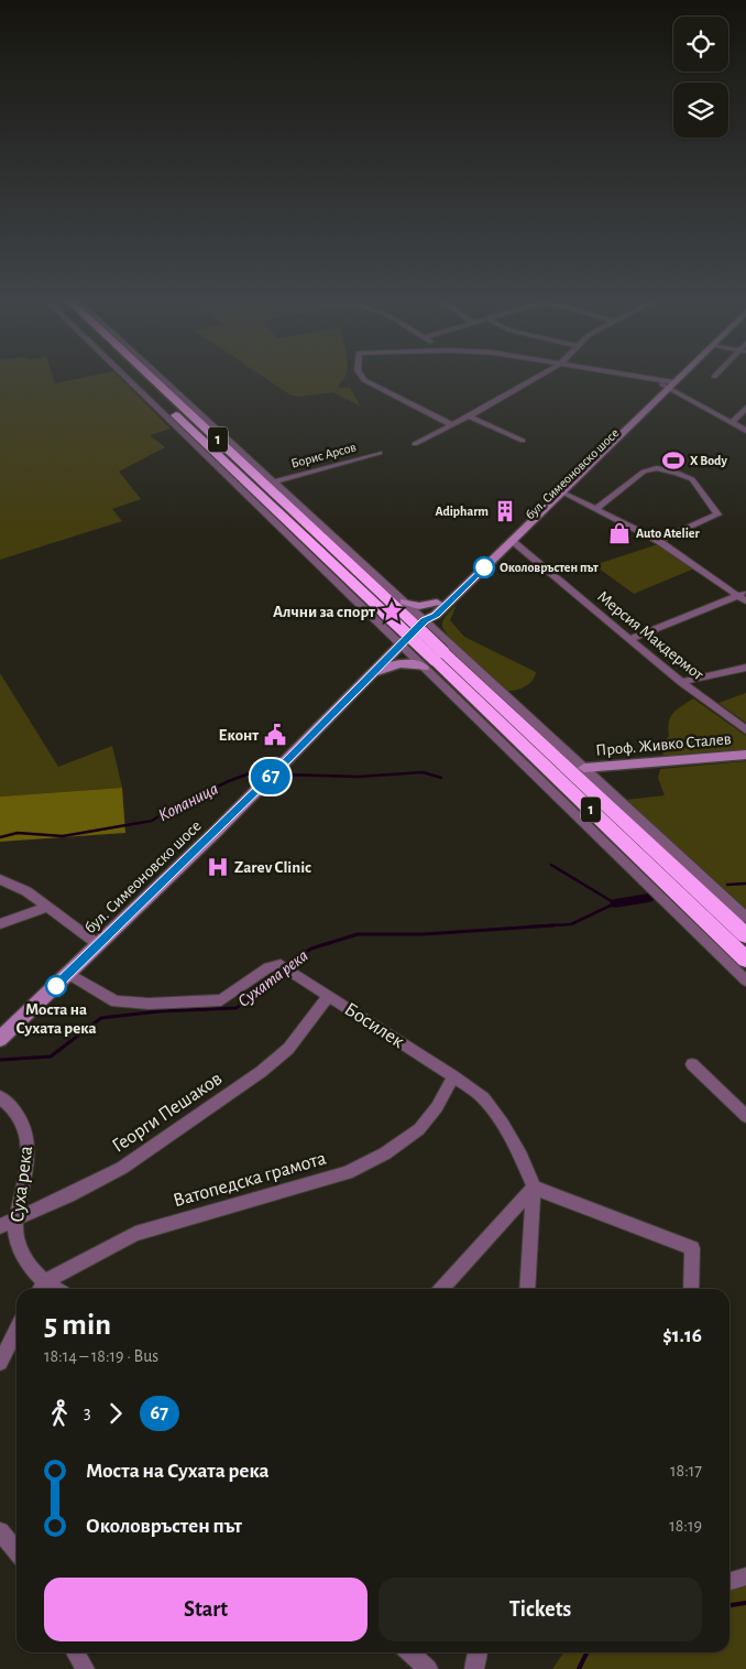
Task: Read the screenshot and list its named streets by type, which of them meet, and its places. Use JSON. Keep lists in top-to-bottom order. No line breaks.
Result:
{"streets":{"highway":["1"],"main road":["бул. Симеоновско шосе","Проф. Живко Сталев"],"street":["Борис Арсов","Мерсия Макдермот","Босилек","Георги Пешаков","Ватопедска грамота","Суха река"]},"crossings":[["бул. Симеоновско шосе","Мерсия Макдермот"],["бул. Симеоновско шосе","Босилек"],["Босилек","Георги Пешаков"],["Босилек","Ватопедска грамота"],["Георги Пешаков","Суха река"],["Ватопедска грамота","Суха река"]],"water":["Копаница","Сухата река"],"places":{"sports":["X Body"],"building":["Adipharm"],"shop":["Auto Atelier"],"other":["Околовръстен път","Моста на Сухата река"],"place":["Алчни за спорт"],"public building":["Еконт"],"hospital":["Zarev Clinic"]},"lines":["bus line 67"],"page":{"on_map":"67","heading":["5 min","18:14 – 18:19 · Bus","$1.16"],"legs":["3","67"],"list":[{"name":"Моста на Сухата река","value":"18:17"},{"name":"Околовръстен път","value":"18:19"}],"buttons":["Start","Tickets"]}}
